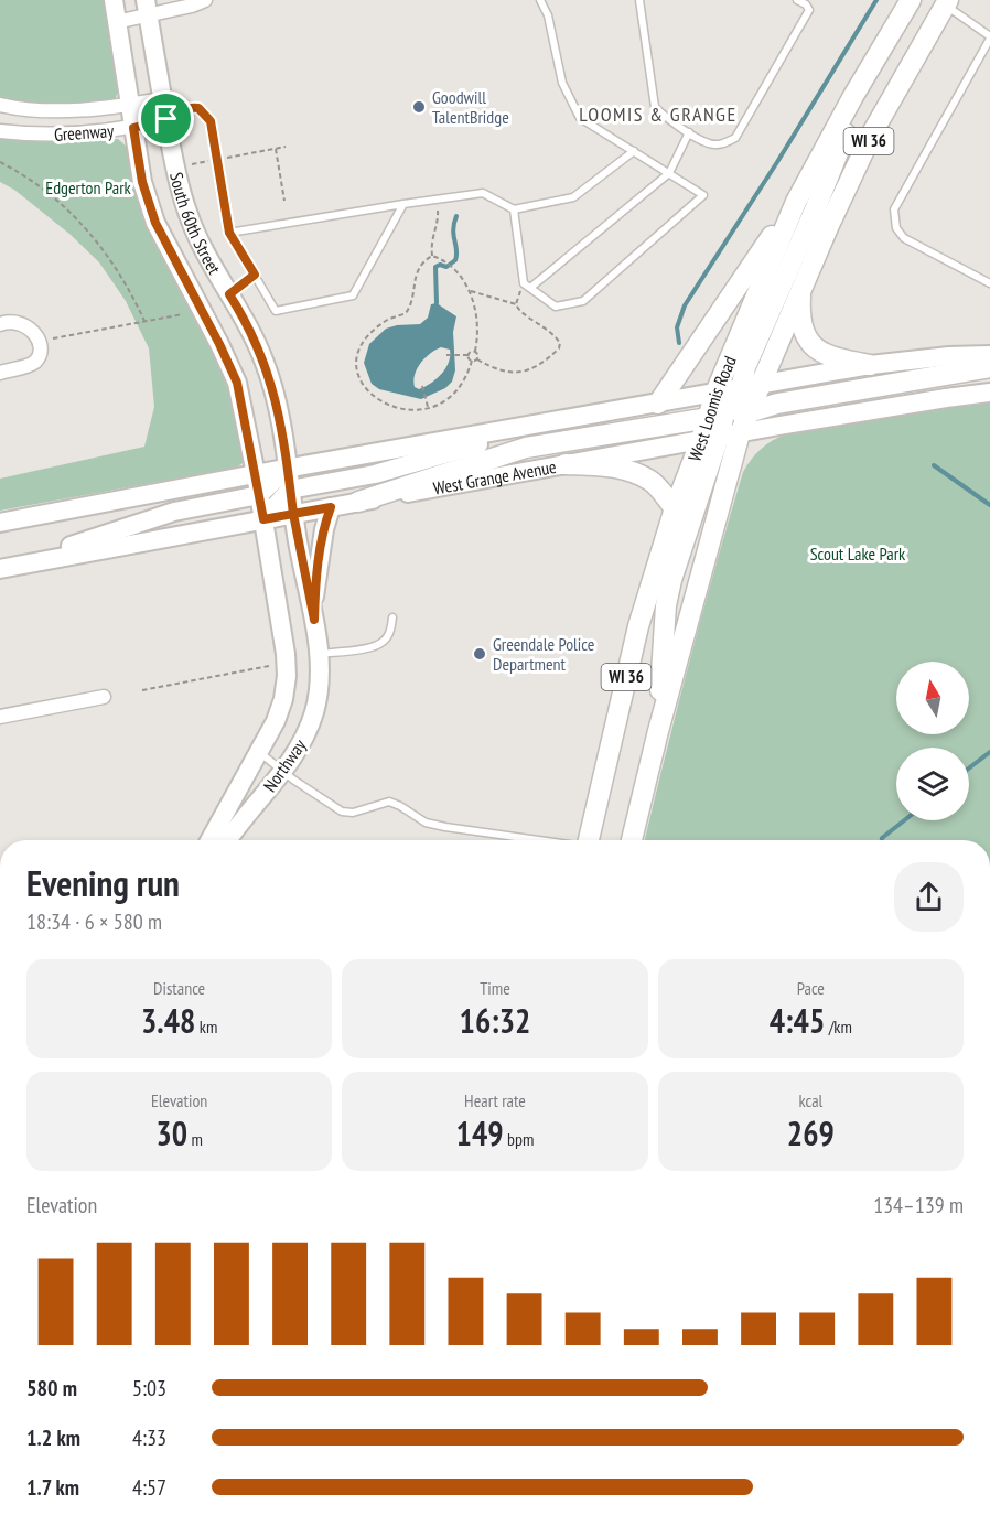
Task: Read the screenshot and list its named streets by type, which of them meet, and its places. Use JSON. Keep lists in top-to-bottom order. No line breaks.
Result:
{"streets":{"main road":["WI 36","West Loomis Road"],"street":["Greenway","South 60th Street","West Grange Avenue","Northway"]},"crossings":[["Greenway","South 60th Street"],["South 60th Street","West Grange Avenue"],["South 60th Street","Northway"],["West Loomis Road","West Grange Avenue"],["West Grange Avenue","Northway"]],"districts":["LOOMIS & GRANGE"],"parks":["Edgerton Park","Scout Lake Park"],"places":["Goodwill TalentBridge","Greendale Police Department"],"north":"top","page":{"heading":["Evening run","18:34 · 6 × 580 m"],"stats":[["Distance","3.48 km"],["Time","16:32"],["Pace","4:45 /km"],["Elevation","30 m"],["Heart rate","149 bpm"],["kcal","269"]],"chart":["Elevation","134–139 m"],"list":[{"name":"580 m","note":"5:03"},{"name":"1.2 km","note":"4:33"},{"name":"1.7 km","note":"4:57"}]}}
